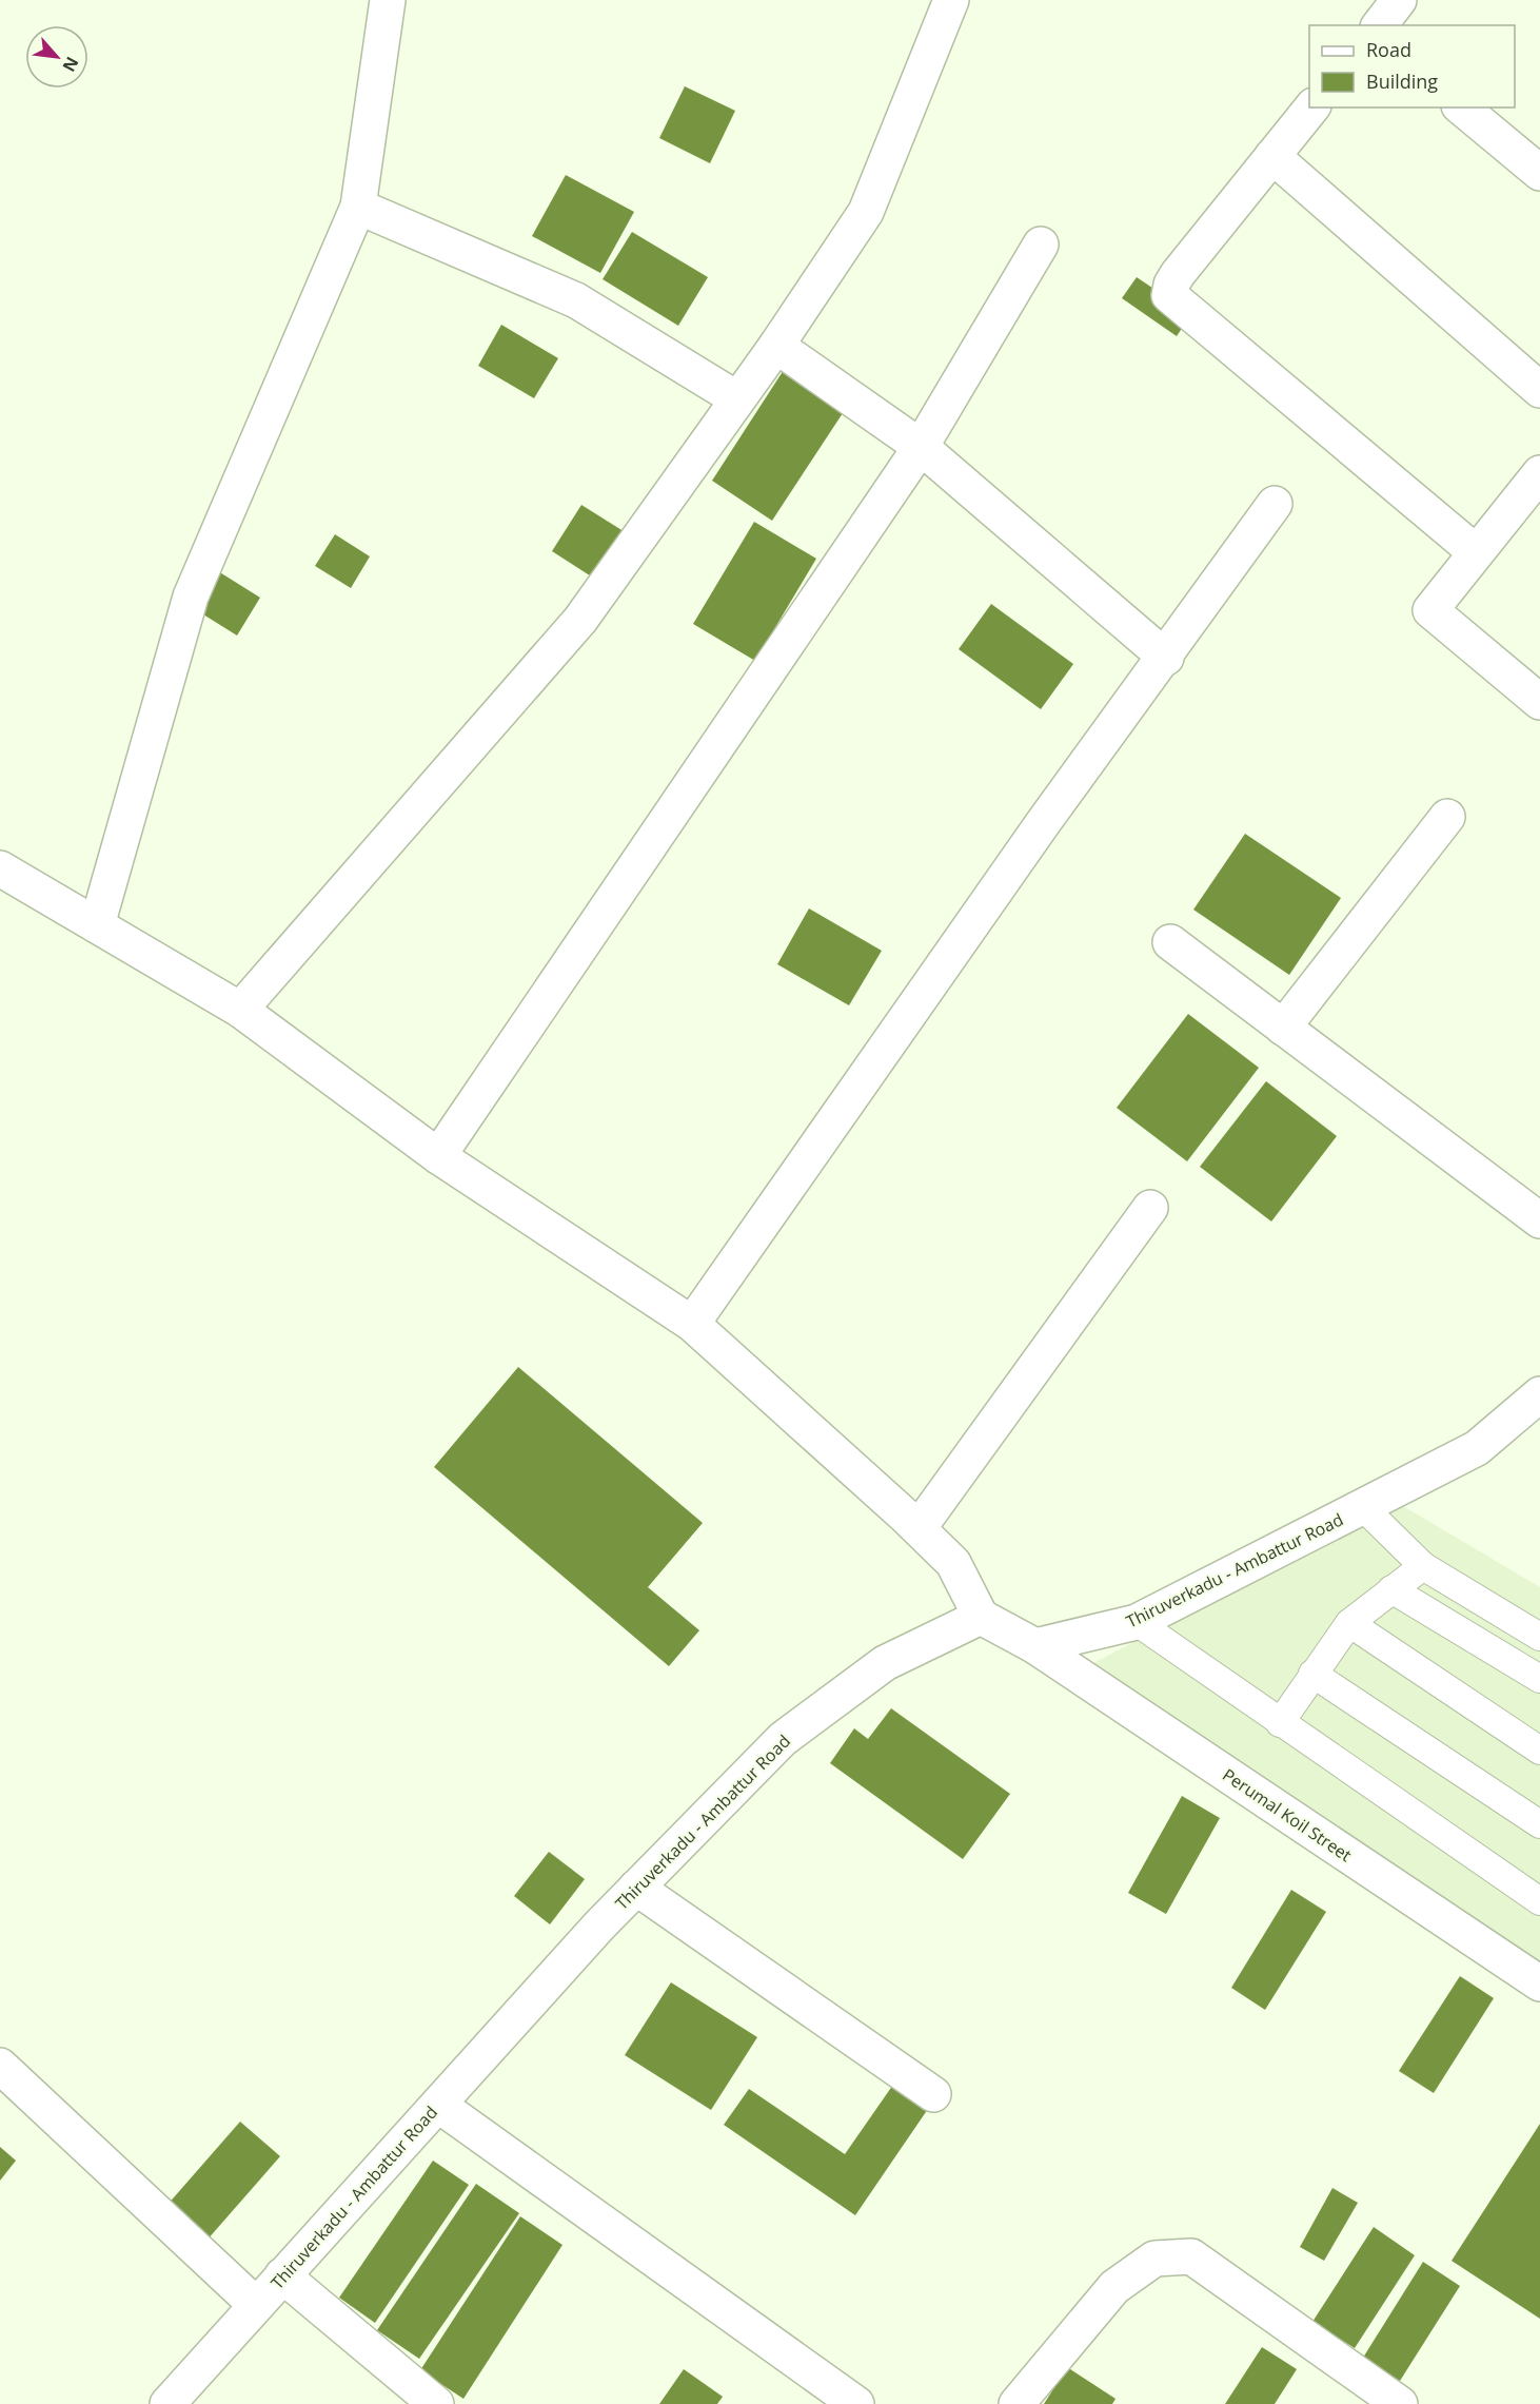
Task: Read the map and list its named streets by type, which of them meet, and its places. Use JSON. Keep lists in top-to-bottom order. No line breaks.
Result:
{"streets":{"street":["Thiruverkadu - Ambattur Road","Perumal Koil Street"]},"crossings":[["Thiruverkadu - Ambattur Road","Perumal Koil Street"]],"legend":["Road","Building"],"north":"bottom right"}
